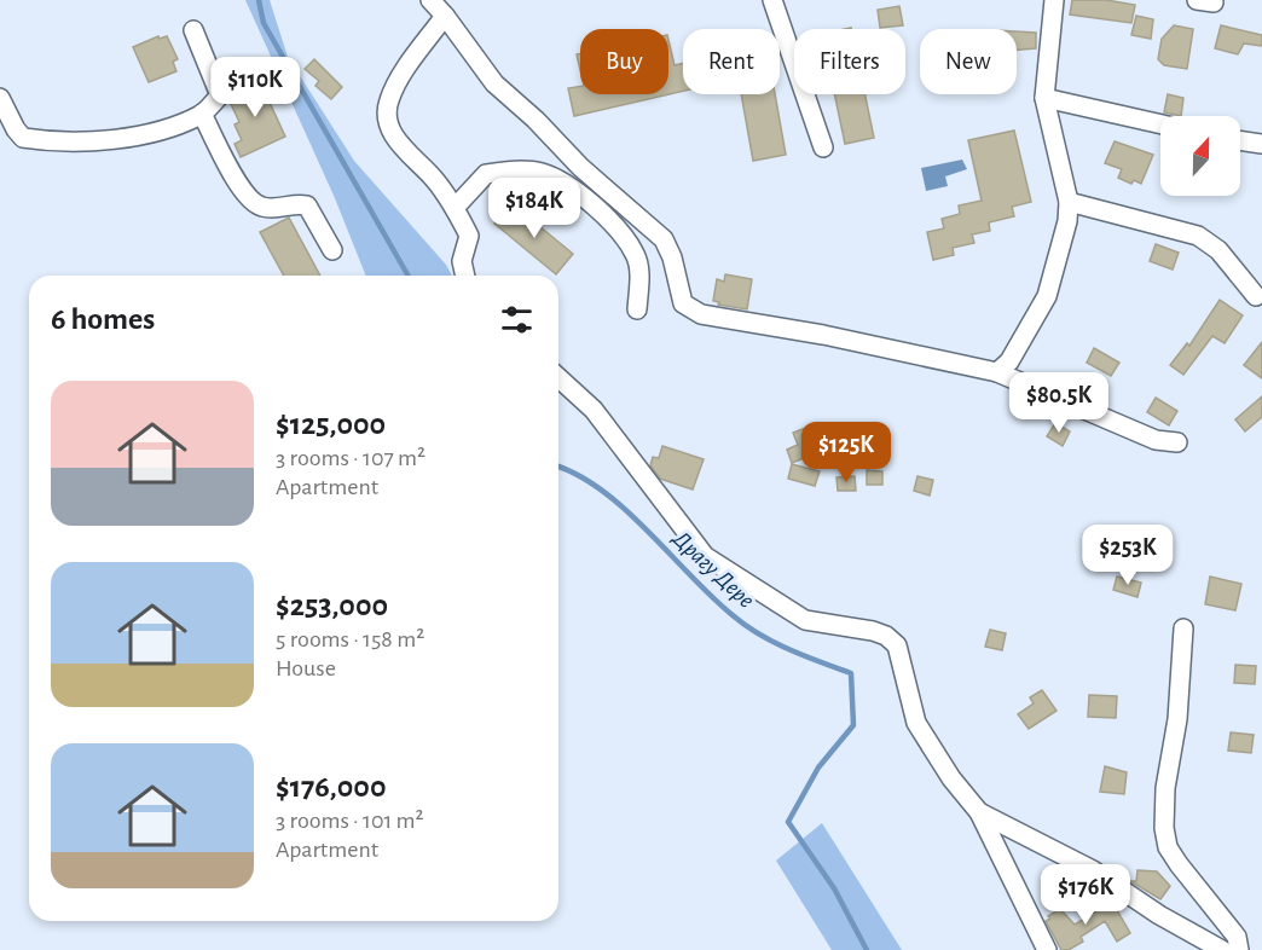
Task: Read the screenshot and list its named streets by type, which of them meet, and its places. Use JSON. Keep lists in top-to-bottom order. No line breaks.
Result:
{"water":["Драгу Дере"],"north":"top","page":{"chip":["Buy","Rent","Filters","New"],"price":["$110K","$184K","$80.5K","$125K","$253K","$176K"],"heading":"6 homes","list":[{"name":"$125,000","note":"3 rooms · 107 m² · Apartment"},{"name":"$253,000","note":"5 rooms · 158 m² · House"},{"name":"$176,000","note":"3 rooms · 101 m² · Apartment"}]}}
